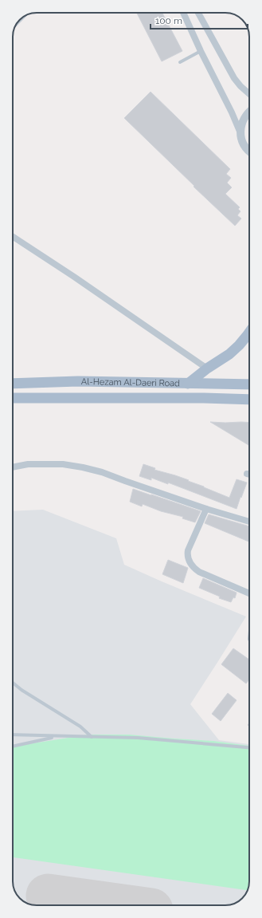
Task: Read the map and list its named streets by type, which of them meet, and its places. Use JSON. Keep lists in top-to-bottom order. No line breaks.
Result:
{"streets":{"main road":["Al-Hezam Al-Daeri Road"]},"scale_bar":"100 m"}
